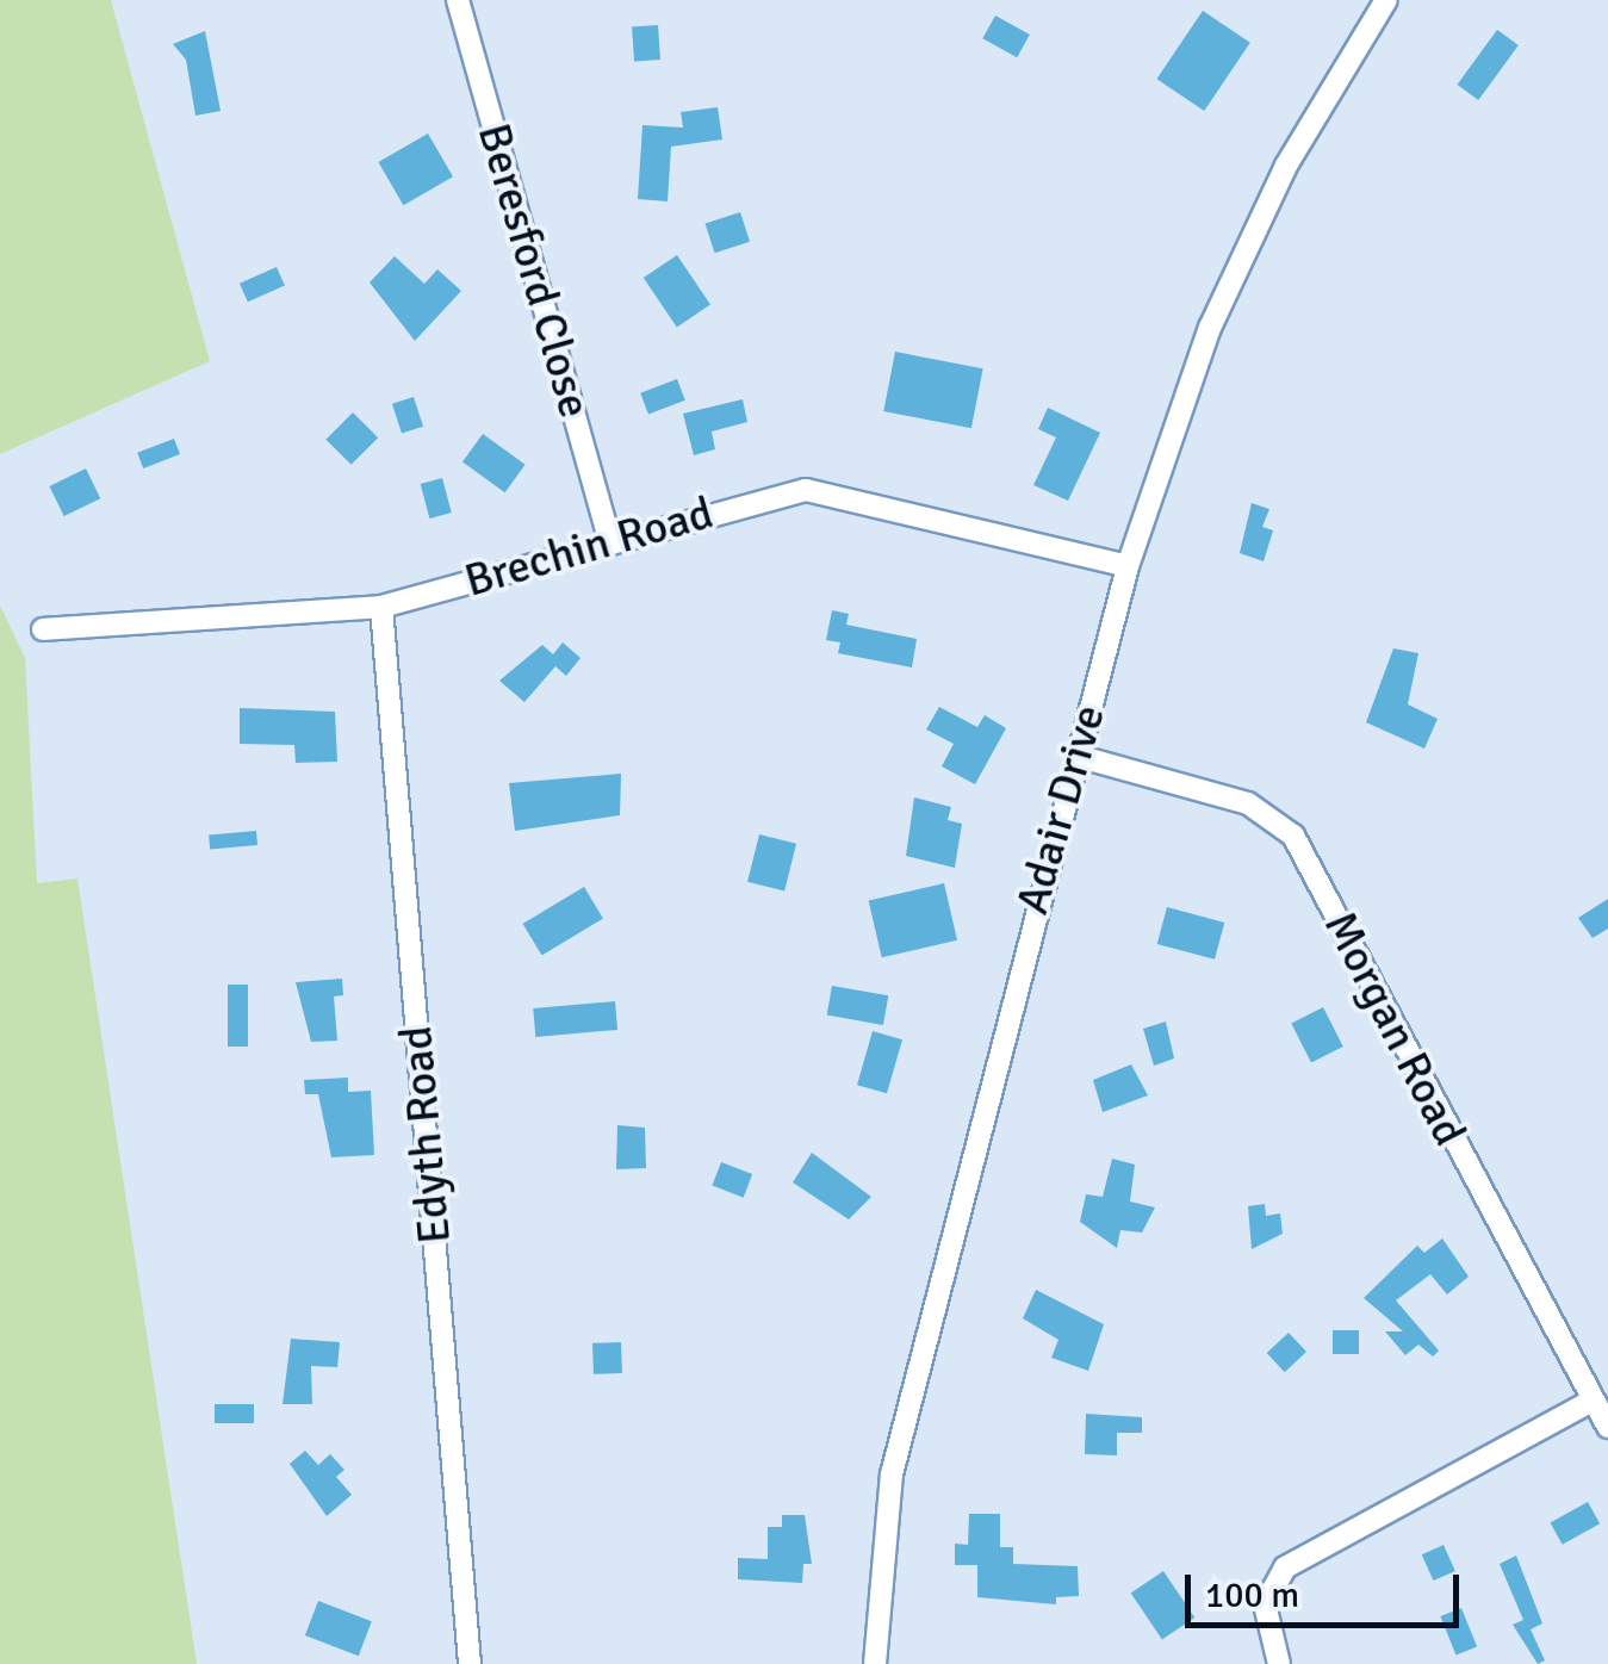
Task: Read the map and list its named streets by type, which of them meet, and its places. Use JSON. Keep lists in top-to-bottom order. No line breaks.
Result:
{"streets":{"street":["Beresford Close","Brechin Road","Adair Drive","Morgan Road","Edyth Road"]},"crossings":[["Beresford Close","Brechin Road"],["Brechin Road","Adair Drive"],["Brechin Road","Edyth Road"],["Adair Drive","Morgan Road"]],"scale_bar":"100 m"}
